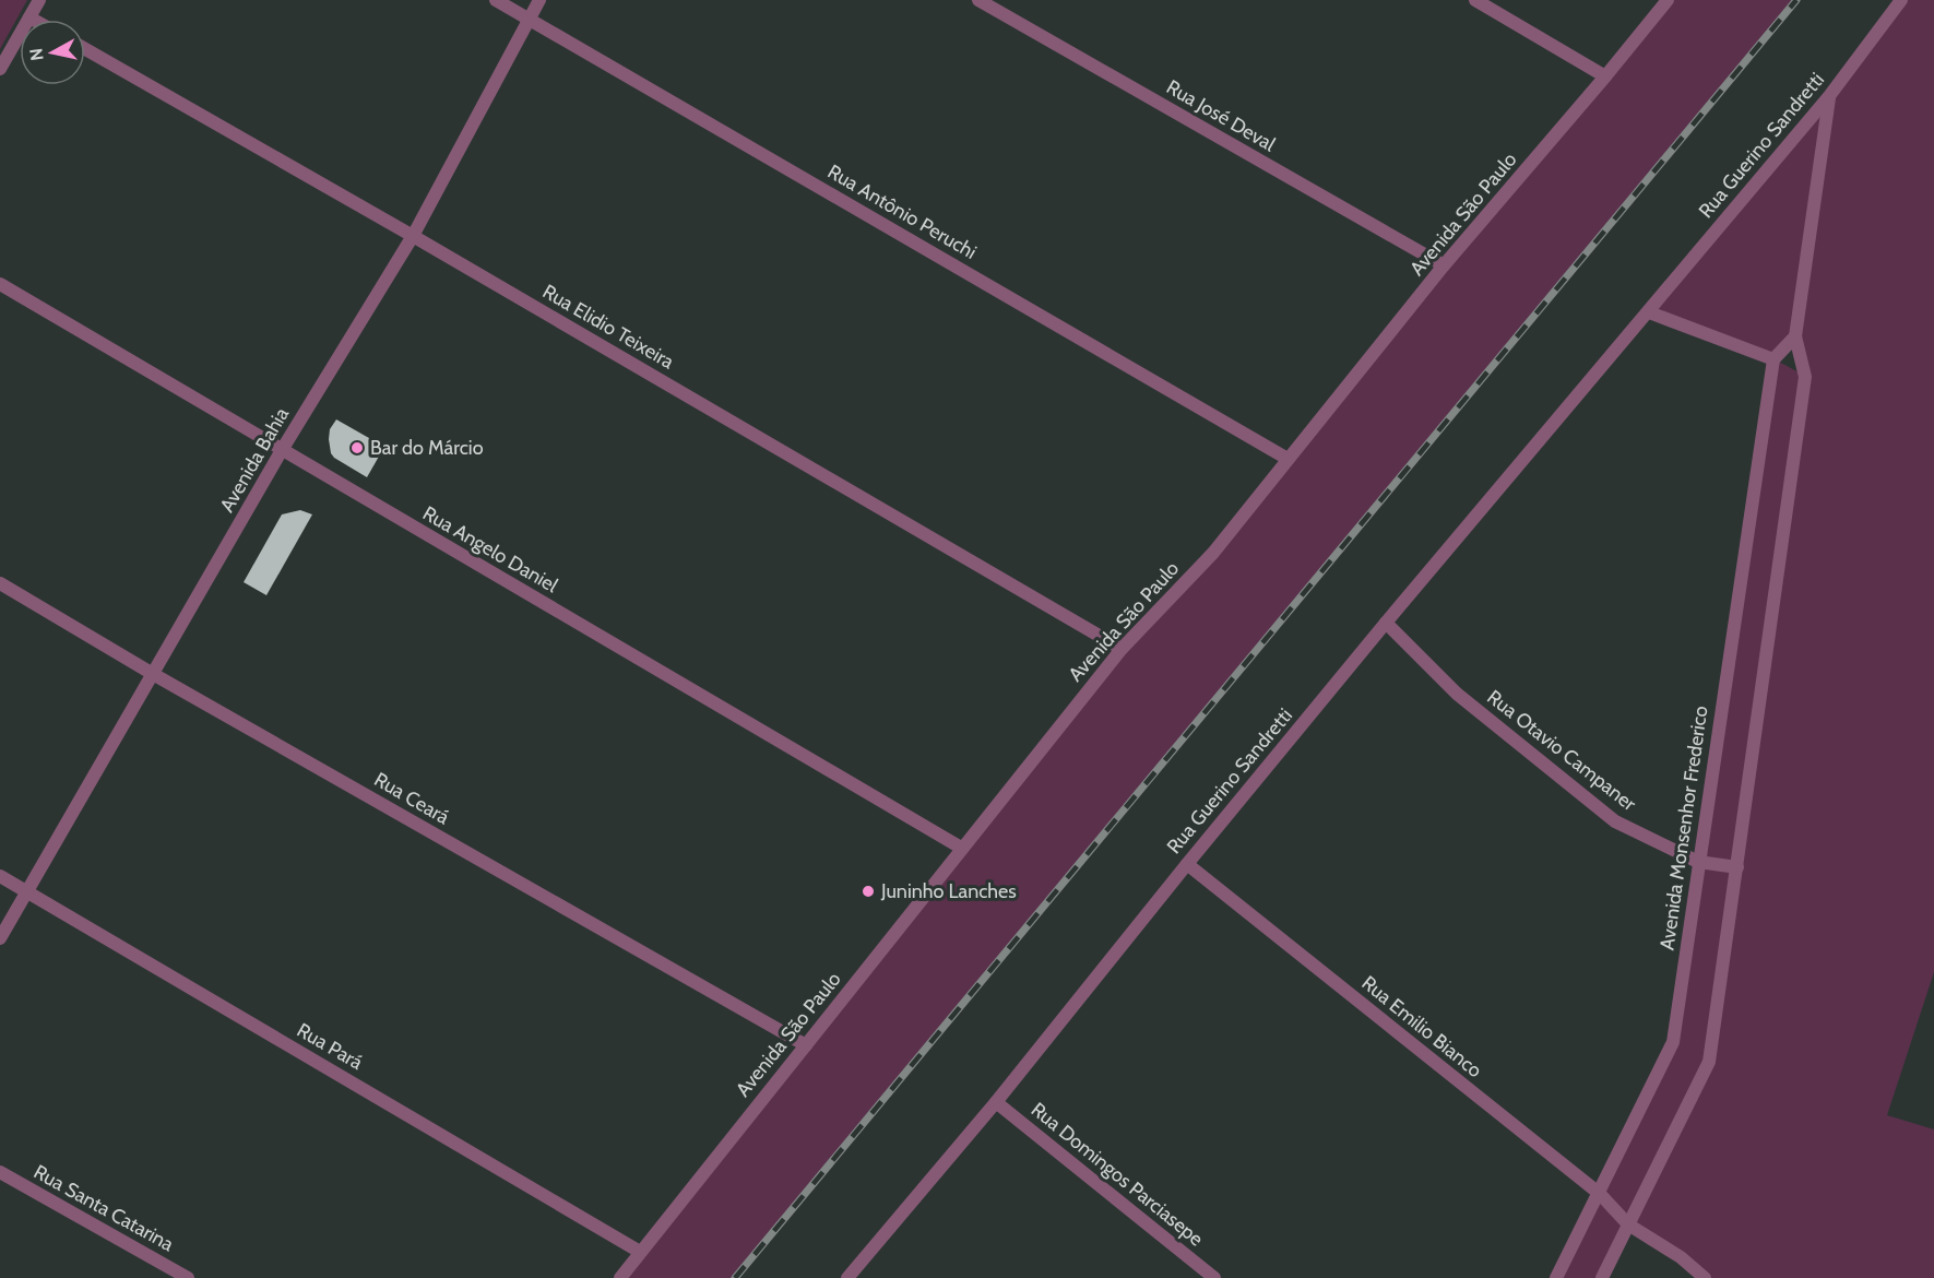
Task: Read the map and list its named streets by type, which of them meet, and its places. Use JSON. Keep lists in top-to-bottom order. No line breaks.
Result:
{"streets":{"street":["Rua José Deval","Rua Guerino Sandretti","Rua Antônio Peruchi","Avenida São Paulo","Rua Elidio Teixeira","Avenida Bahia","Rua Angelo Daniel","Rua Otavio Campaner","Rua Ceará","Avenida Monsenhor Frederico","Rua Emilio Bianco","Rua Pará","Rua Domingos Parciasepe","Rua Santa Catarina"]},"crossings":[["Rua José Deval","Avenida São Paulo"],["Rua Guerino Sandretti","Rua Otavio Campaner"],["Rua Guerino Sandretti","Rua Emilio Bianco"],["Rua Guerino Sandretti","Rua Domingos Parciasepe"],["Rua Antônio Peruchi","Avenida São Paulo"],["Rua Antônio Peruchi","Avenida Bahia"],["Avenida São Paulo","Rua Elidio Teixeira"],["Avenida São Paulo","Rua Angelo Daniel"],["Avenida São Paulo","Rua Ceará"],["Avenida São Paulo","Rua Pará"],["Rua Elidio Teixeira","Avenida Bahia"],["Avenida Bahia","Rua Angelo Daniel"],["Avenida Bahia","Rua Ceará"],["Avenida Bahia","Rua Pará"],["Rua Otavio Campaner","Avenida Monsenhor Frederico"],["Avenida Monsenhor Frederico","Rua Emilio Bianco"]],"places":["Bar do Márcio","Juninho Lanches"],"north":"left"}
